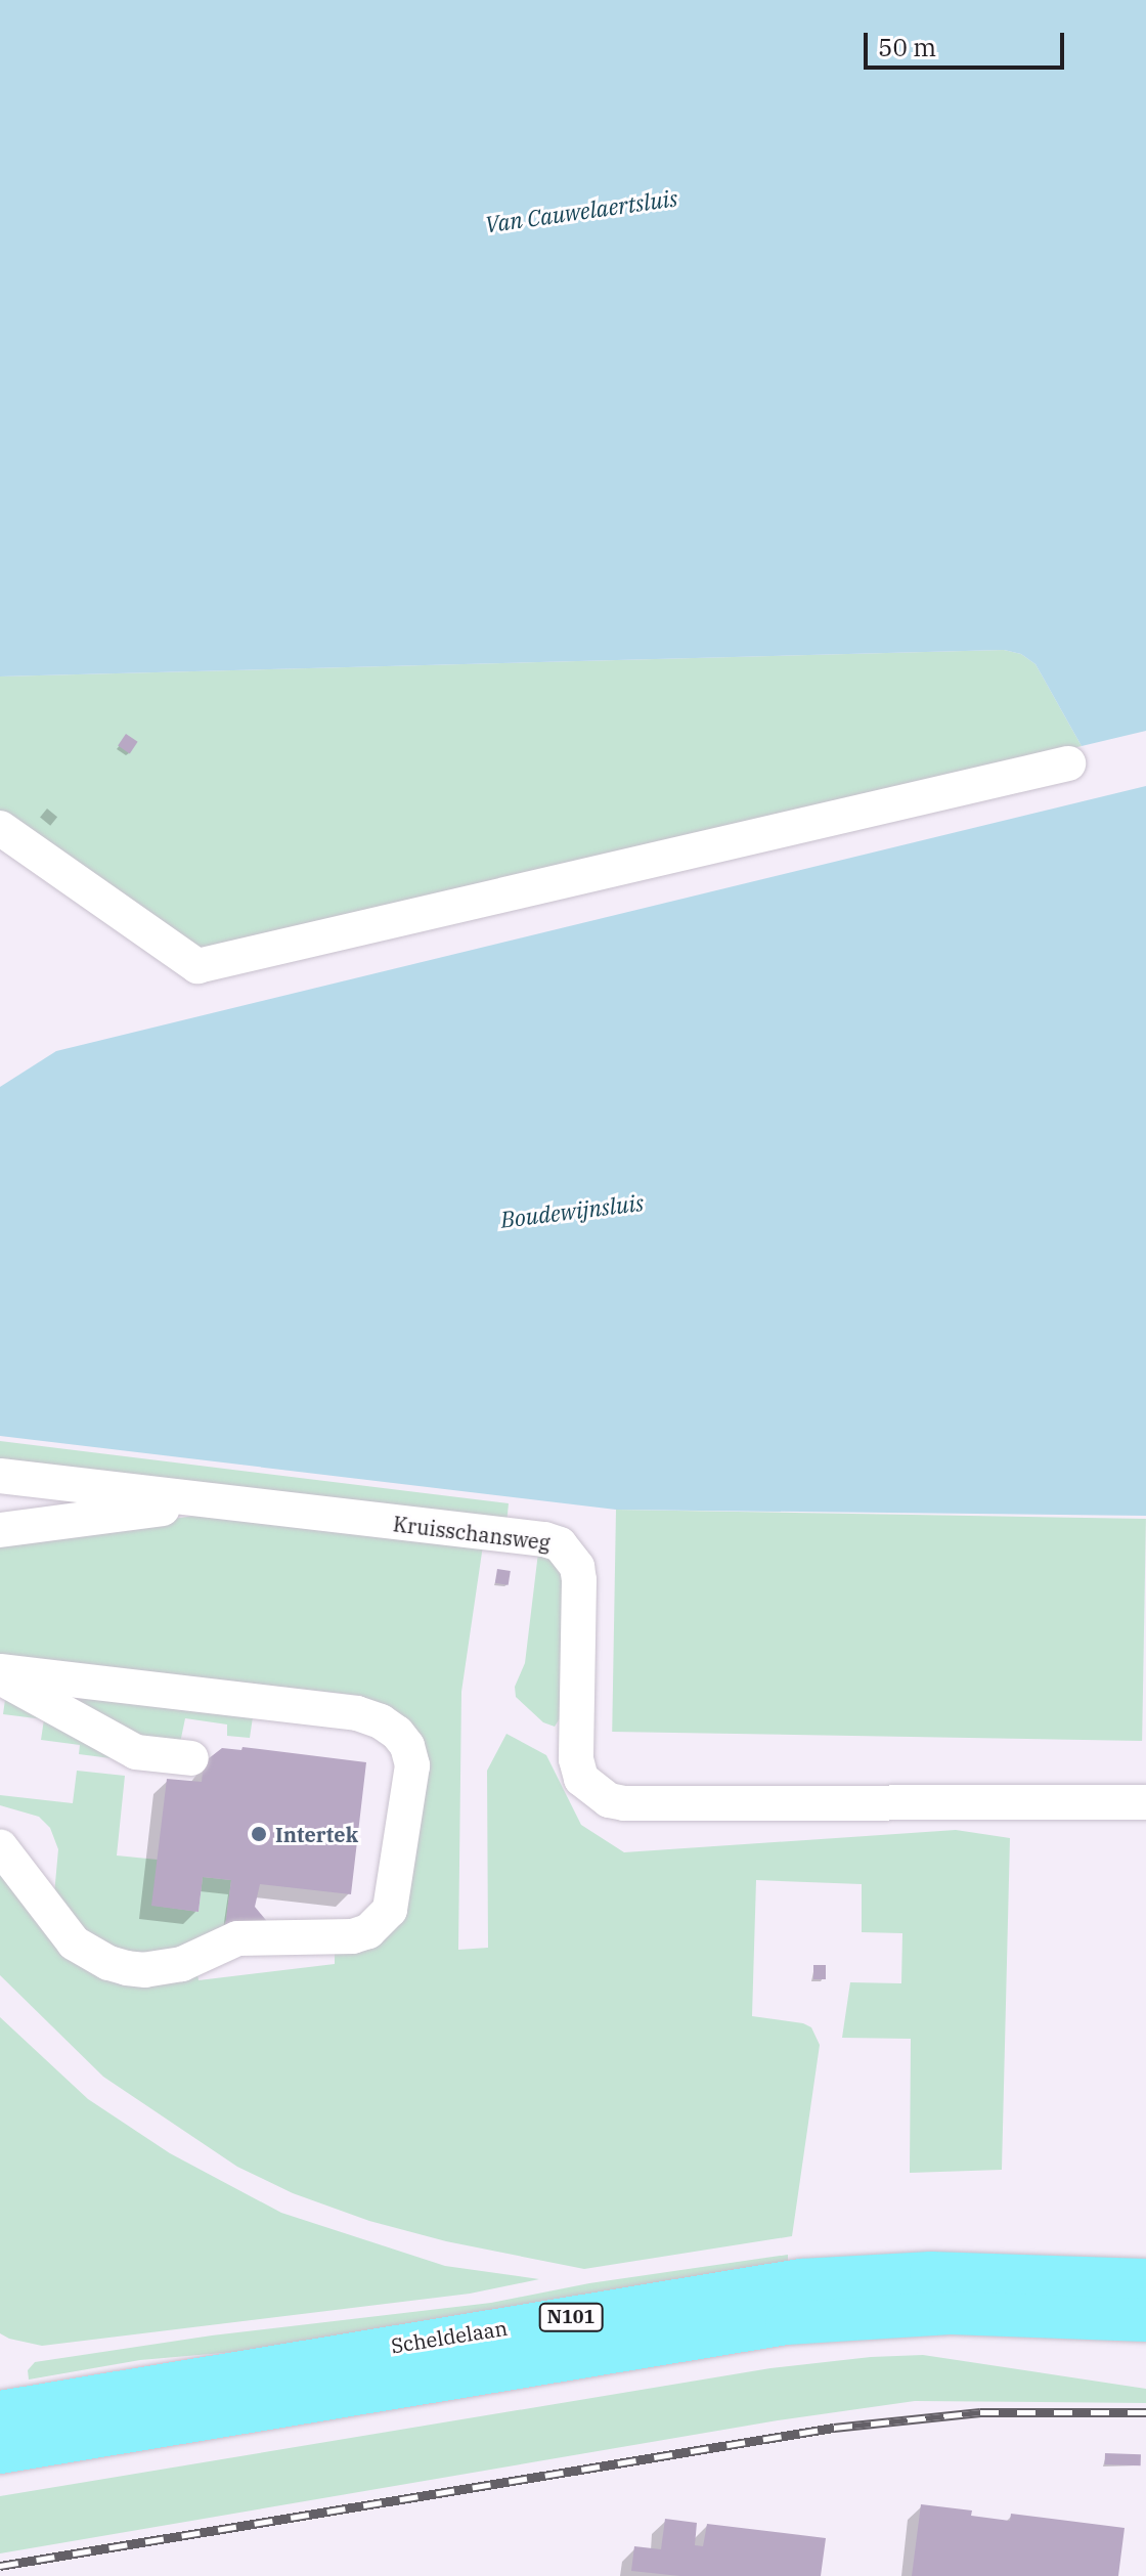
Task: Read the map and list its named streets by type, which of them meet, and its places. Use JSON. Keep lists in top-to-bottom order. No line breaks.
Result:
{"streets":{"main road":["N101","Scheldelaan"],"street":["Kruisschansweg"]},"water":["Van Cauwelaertsluis","Boudewijnsluis"],"places":["Intertek"],"scale_bar":"50 m"}
